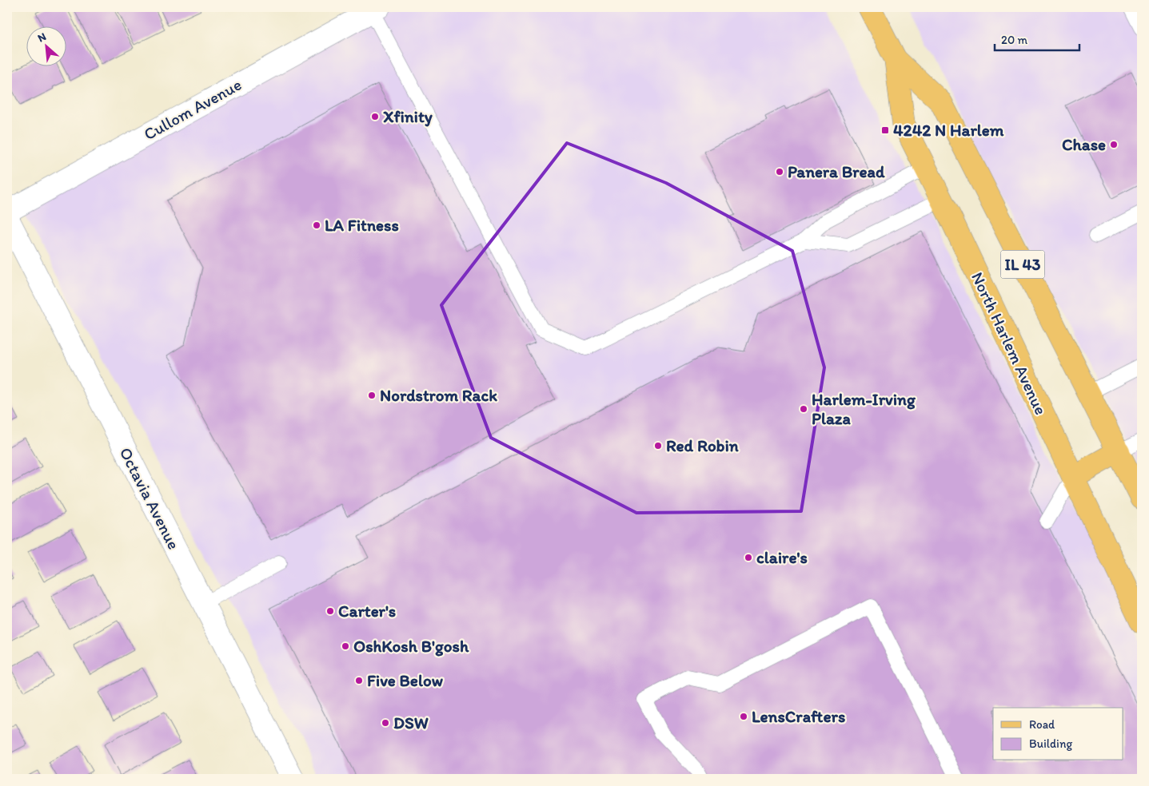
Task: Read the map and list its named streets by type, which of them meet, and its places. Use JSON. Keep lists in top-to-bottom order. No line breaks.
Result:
{"streets":{"main road":["IL 43","North Harlem Avenue"],"street":["Cullom Avenue","Octavia Avenue"]},"places":{"other":["Xfinity","Chase","Panera Bread","LA Fitness","Nordstrom Rack","Harlem-Irving Plaza","Red Robin","claire's","Carter's","OshKosh B'gosh","Five Below","LensCrafters","DSW"],"transit":["4242 N Harlem"]},"legend":["Road","Building"],"scale_bar":"20 m","north":"top left"}
